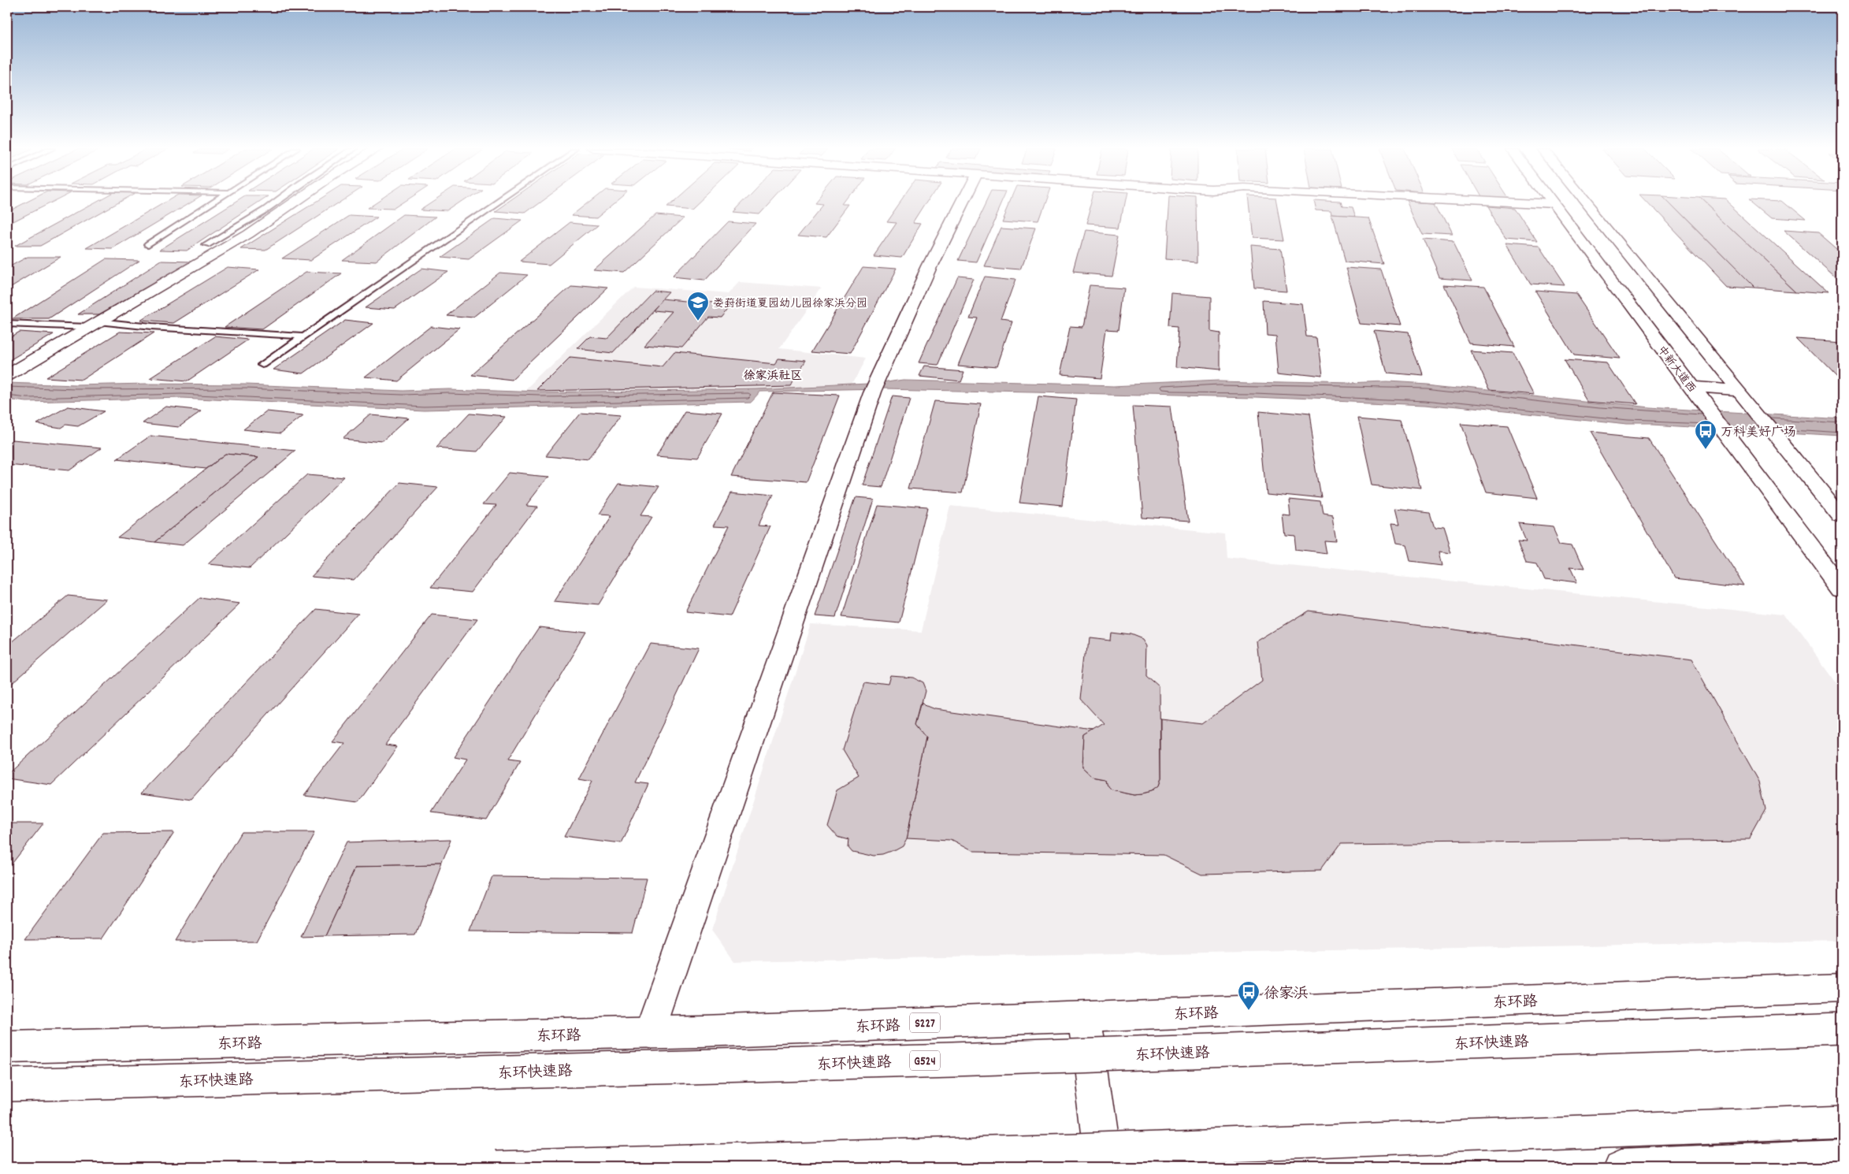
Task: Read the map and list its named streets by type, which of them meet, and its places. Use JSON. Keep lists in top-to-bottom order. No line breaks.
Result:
{"streets":{"main road":["中新大道西","东环路","S227","东环快速路","G524"]},"districts":["徐家浜社区"],"places":{"school or university":["娄葑街道夏园幼儿园徐家浜分园"],"bus stop":["万科美好广场","徐家浜"]}}
